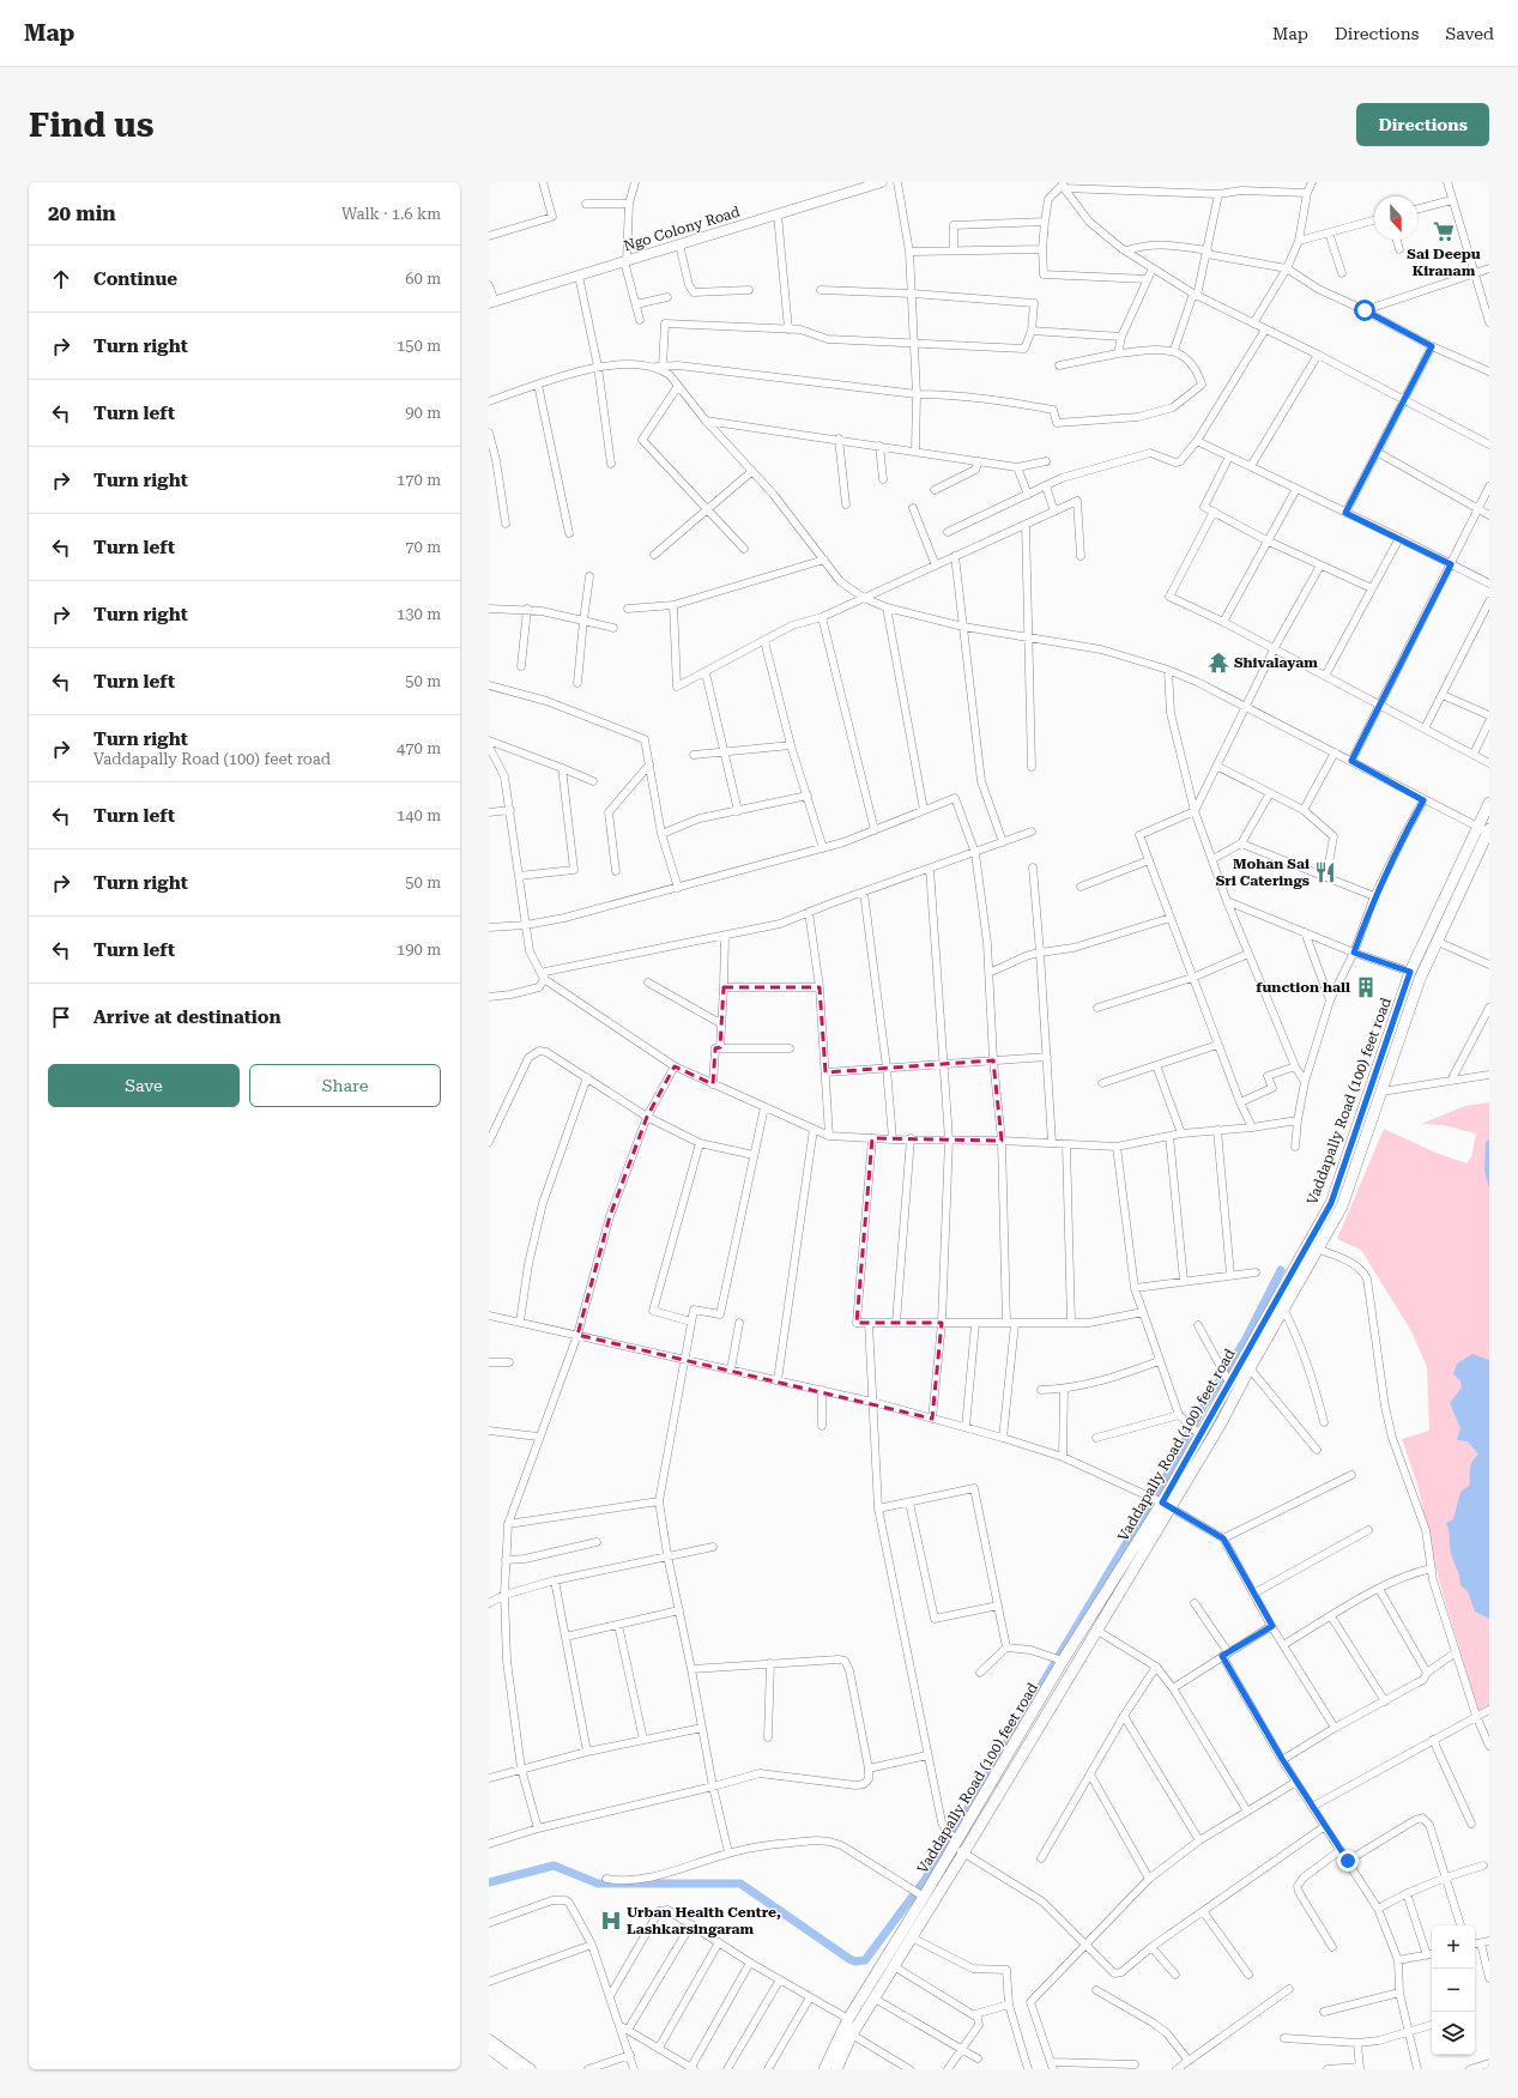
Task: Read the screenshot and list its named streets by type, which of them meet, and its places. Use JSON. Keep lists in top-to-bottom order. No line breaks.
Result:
{"streets":{"main road":["Vaddapally Road (100) feet road"],"street":["Ngo Colony Road"]},"places":{"supermarket":["Sai Deepu Kiranam"],"temple":["Shivalayam"],"restaurant":["Mohan Sai Sri Caterings"],"building":["function hall"],"hospital":["Urban Health Centre, Lashkarsingaram"]},"north":"bottom","page":{"header":"Map","nav":["Map","Directions","Saved"],"buttons":["Directions",["Save","Share"]],"title":"Find us","heading":["20 min","Walk · 1.6 km"],"list":[["Continue","60 m"],["Turn right","150 m"],["Turn left","90 m"],["Turn right","170 m"],["Turn left","70 m"],["Turn right","130 m"],["Turn left","50 m"],["Turn right","Vaddapally Road (100) feet road","470 m"],["Turn left","140 m"],["Turn right","50 m"],["Turn left","190 m"],"Arrive at destination"],"map_buttons":["+","−"]}}
